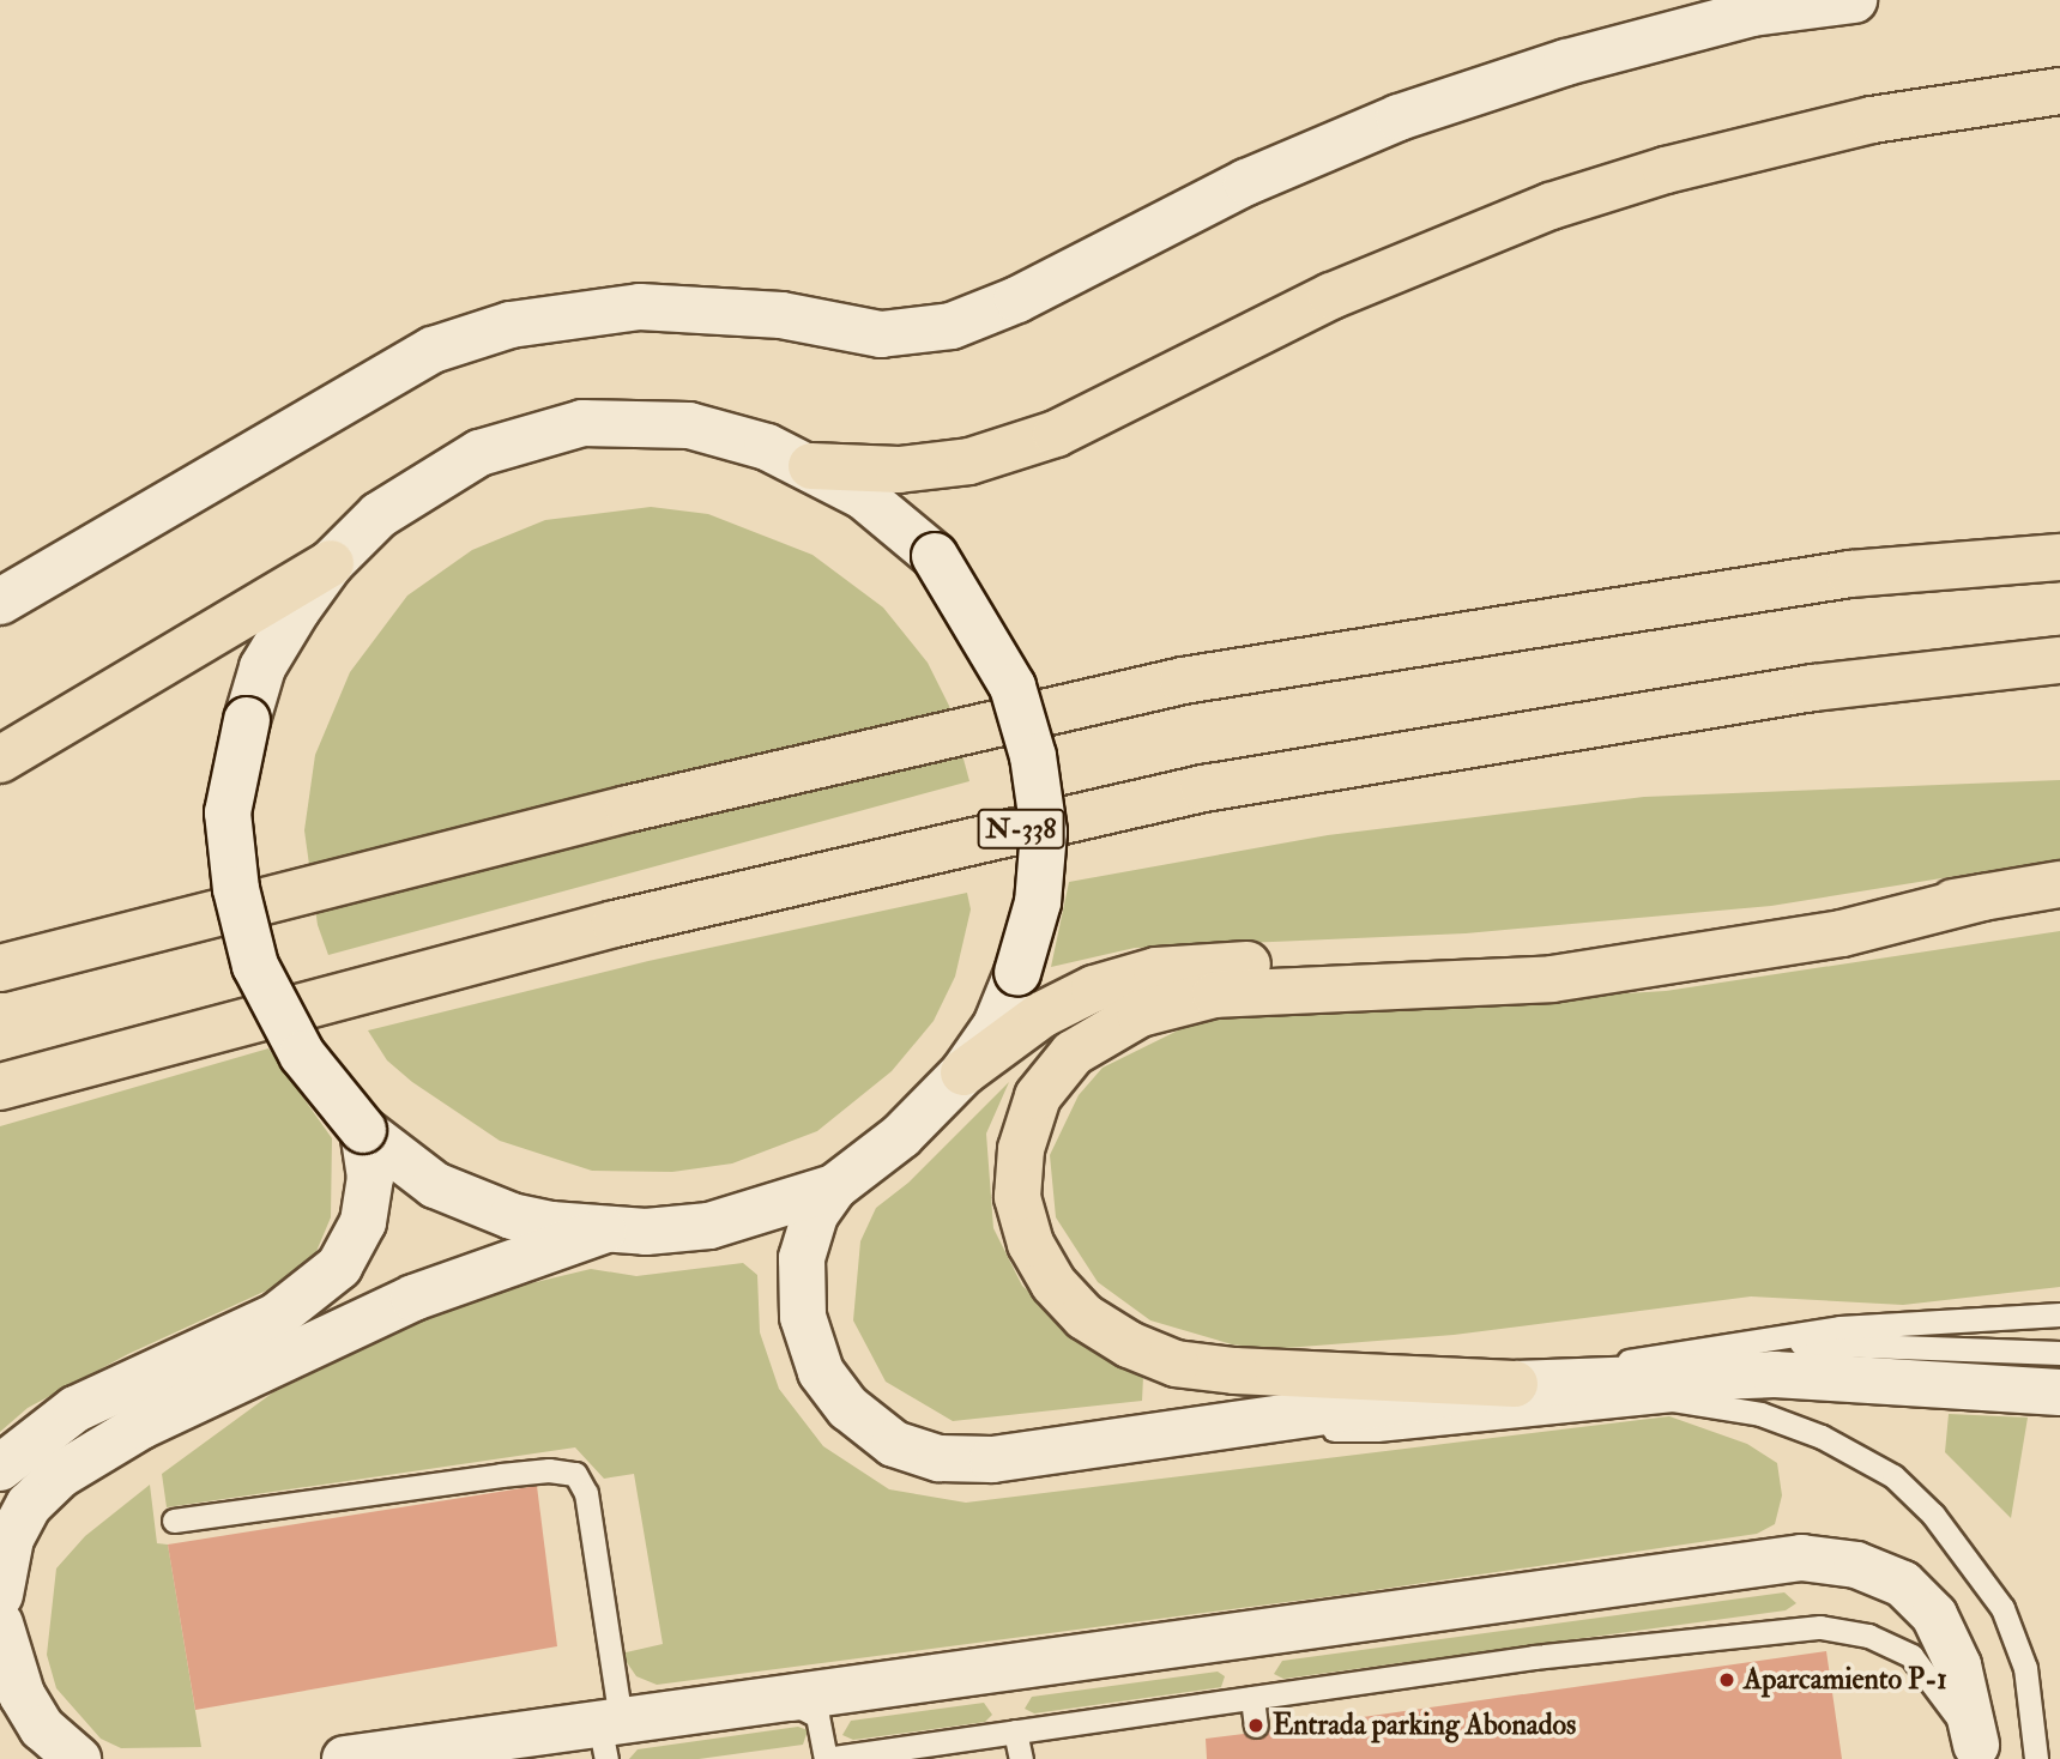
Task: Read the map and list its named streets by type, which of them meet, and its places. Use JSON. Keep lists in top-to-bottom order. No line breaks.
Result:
{"streets":{"highway":["N-338"]},"places":["Aparcamiento P-1","Entrada parking Abonados"]}
